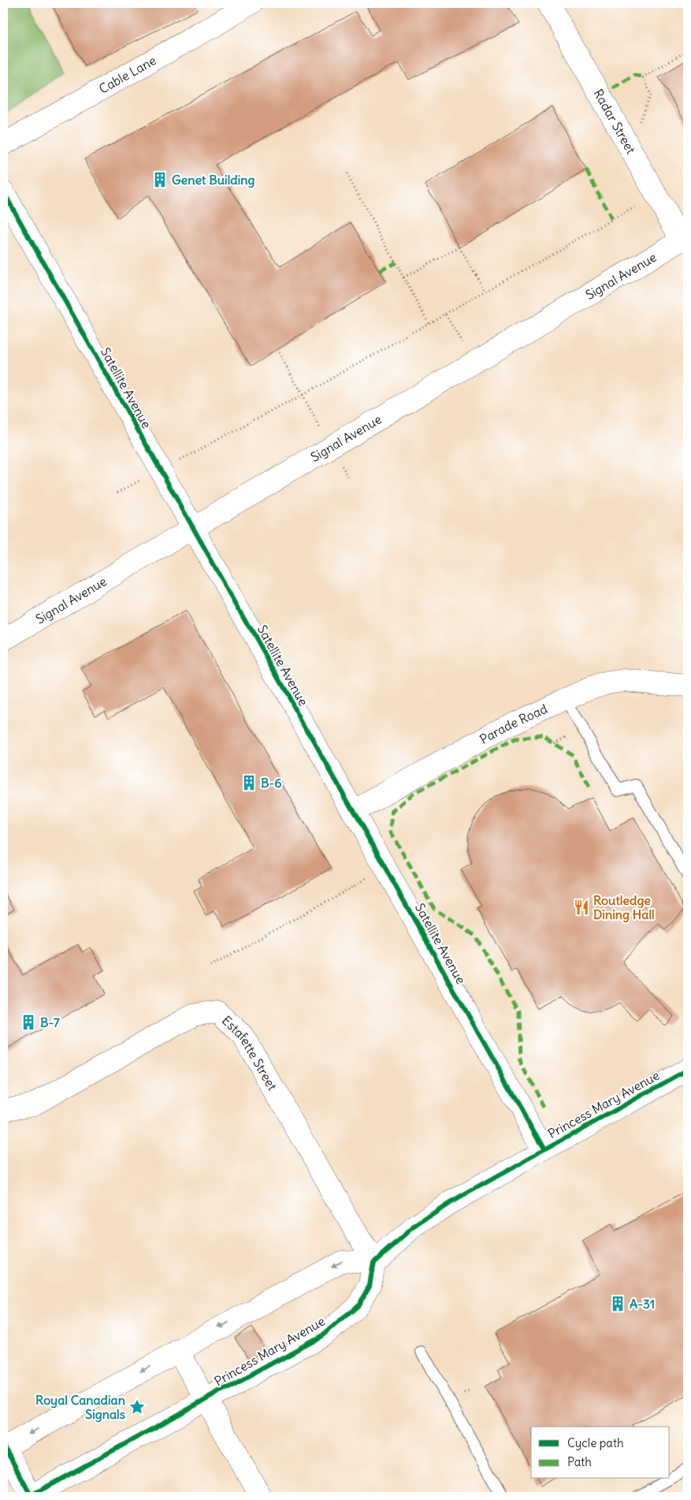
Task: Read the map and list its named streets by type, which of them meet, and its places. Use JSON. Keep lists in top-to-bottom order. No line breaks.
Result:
{"streets":{"street":["Cable Lane","Radar Street","Signal Avenue","Satellite Avenue","Parade Road","Estafette Street","Princess Mary Avenue"]},"crossings":[["Radar Street","Signal Avenue"],["Signal Avenue","Satellite Avenue"],["Satellite Avenue","Parade Road"],["Satellite Avenue","Princess Mary Avenue"],["Estafette Street","Princess Mary Avenue"]],"places":{"building":["Genet Building","B-6","B-7","A-31"],"restaurant":["Routledge Dining Hall"],"place":["Royal Canadian Signals"]},"legend":["Cycle path","Path"]}
